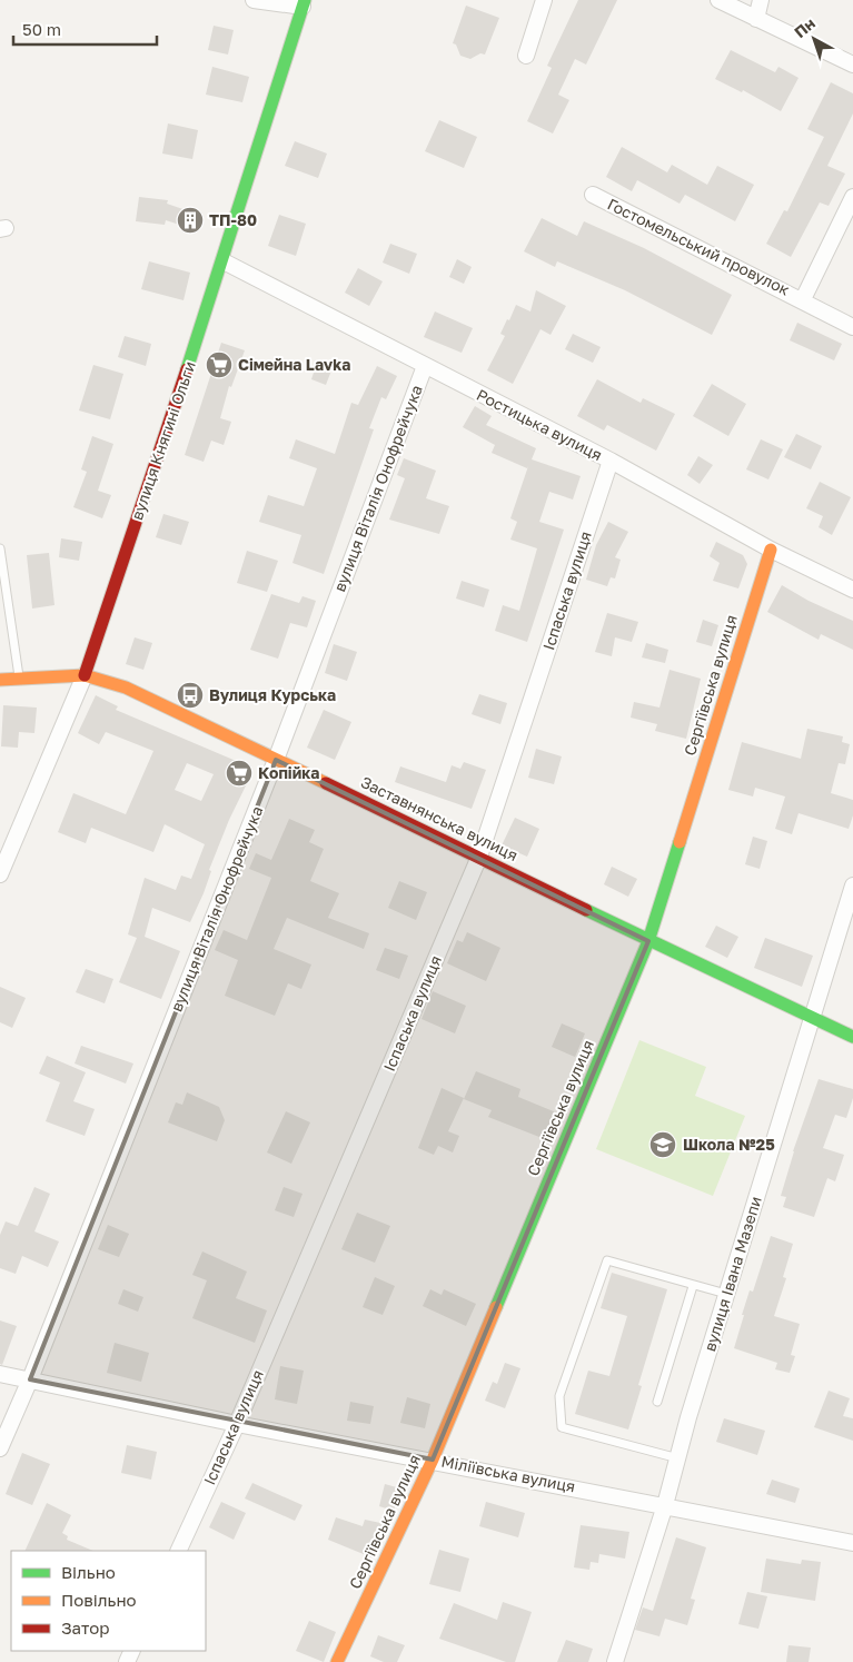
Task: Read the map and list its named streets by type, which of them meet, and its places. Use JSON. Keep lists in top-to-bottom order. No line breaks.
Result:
{"streets":{"street":["Гостомельський провулок","Ростицька вулиця","вулиця Княгині Ольги","вулиця Віталія Онофрейчука","Іспаська вулиця","Сергіївська вулиця","Заставнянська вулиця","вулиця Івана Мазепи","Міліївська вулиця"]},"crossings":[["Ростицька вулиця","вулиця Княгині Ольги"],["Ростицька вулиця","вулиця Віталія Онофрейчука"],["Ростицька вулиця","Іспаська вулиця"],["Ростицька вулиця","Сергіївська вулиця"],["вулиця Княгині Ольги","Заставнянська вулиця"],["вулиця Віталія Онофрейчука","Заставнянська вулиця"],["вулиця Віталія Онофрейчука","Міліївська вулиця"],["Іспаська вулиця","Заставнянська вулиця"],["Іспаська вулиця","Міліївська вулиця"],["Сергіївська вулиця","Заставнянська вулиця"],["Сергіївська вулиця","Міліївська вулиця"],["Заставнянська вулиця","вулиця Івана Мазепи"],["вулиця Івана Мазепи","Міліївська вулиця"]],"places":{"building":["ТП-80"],"supermarket":["Сімейна Lavka","Копійка"],"bus stop":["Вулиця Курська"],"school or university":["Школа №25"]},"legend":["Вільно","Повільно","Затор"],"scale_bar":"50 m","north":"top left"}
